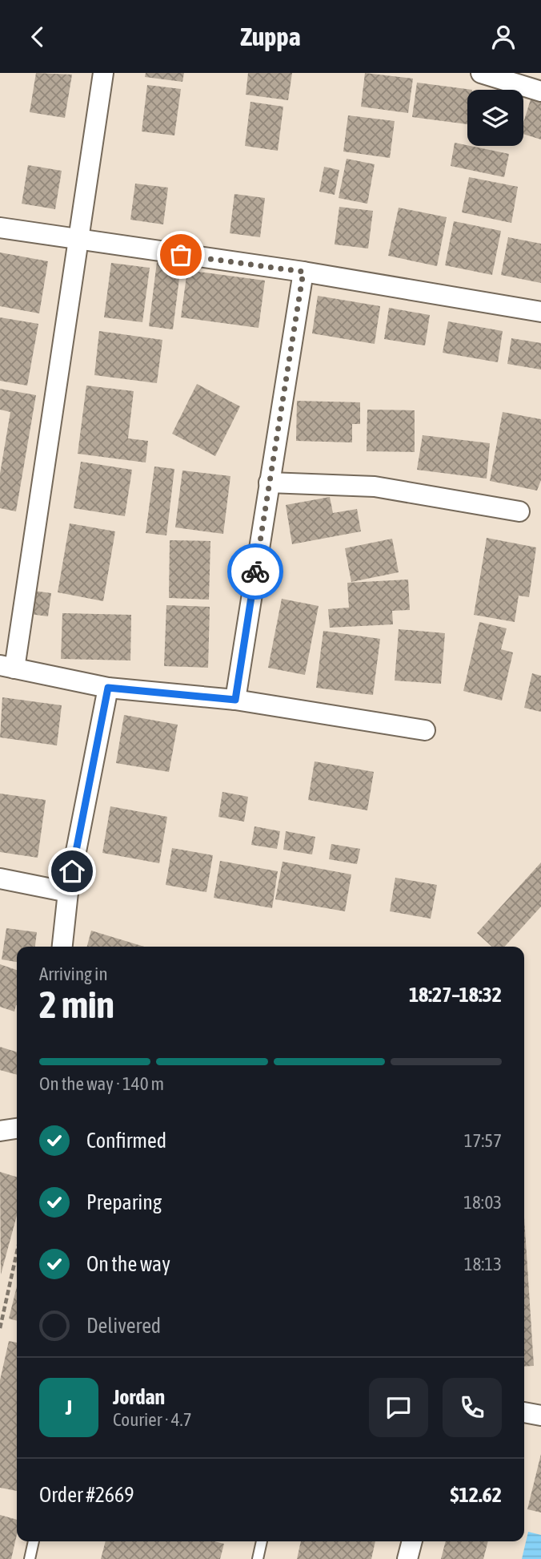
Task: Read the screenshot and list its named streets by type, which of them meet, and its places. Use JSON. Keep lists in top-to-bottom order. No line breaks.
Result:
{"page":{"header":"Zuppa","heading":["2 min","Arriving in","18:27–18:32"],"panel":["Jordan","Courier · 4.7","Order #2669","$12.62"],"bar":"On the way · 140 m","list":[["Confirmed","17:57"],["Preparing","18:03"],["On the way","18:13"],"Delivered"],"round":"J"}}
